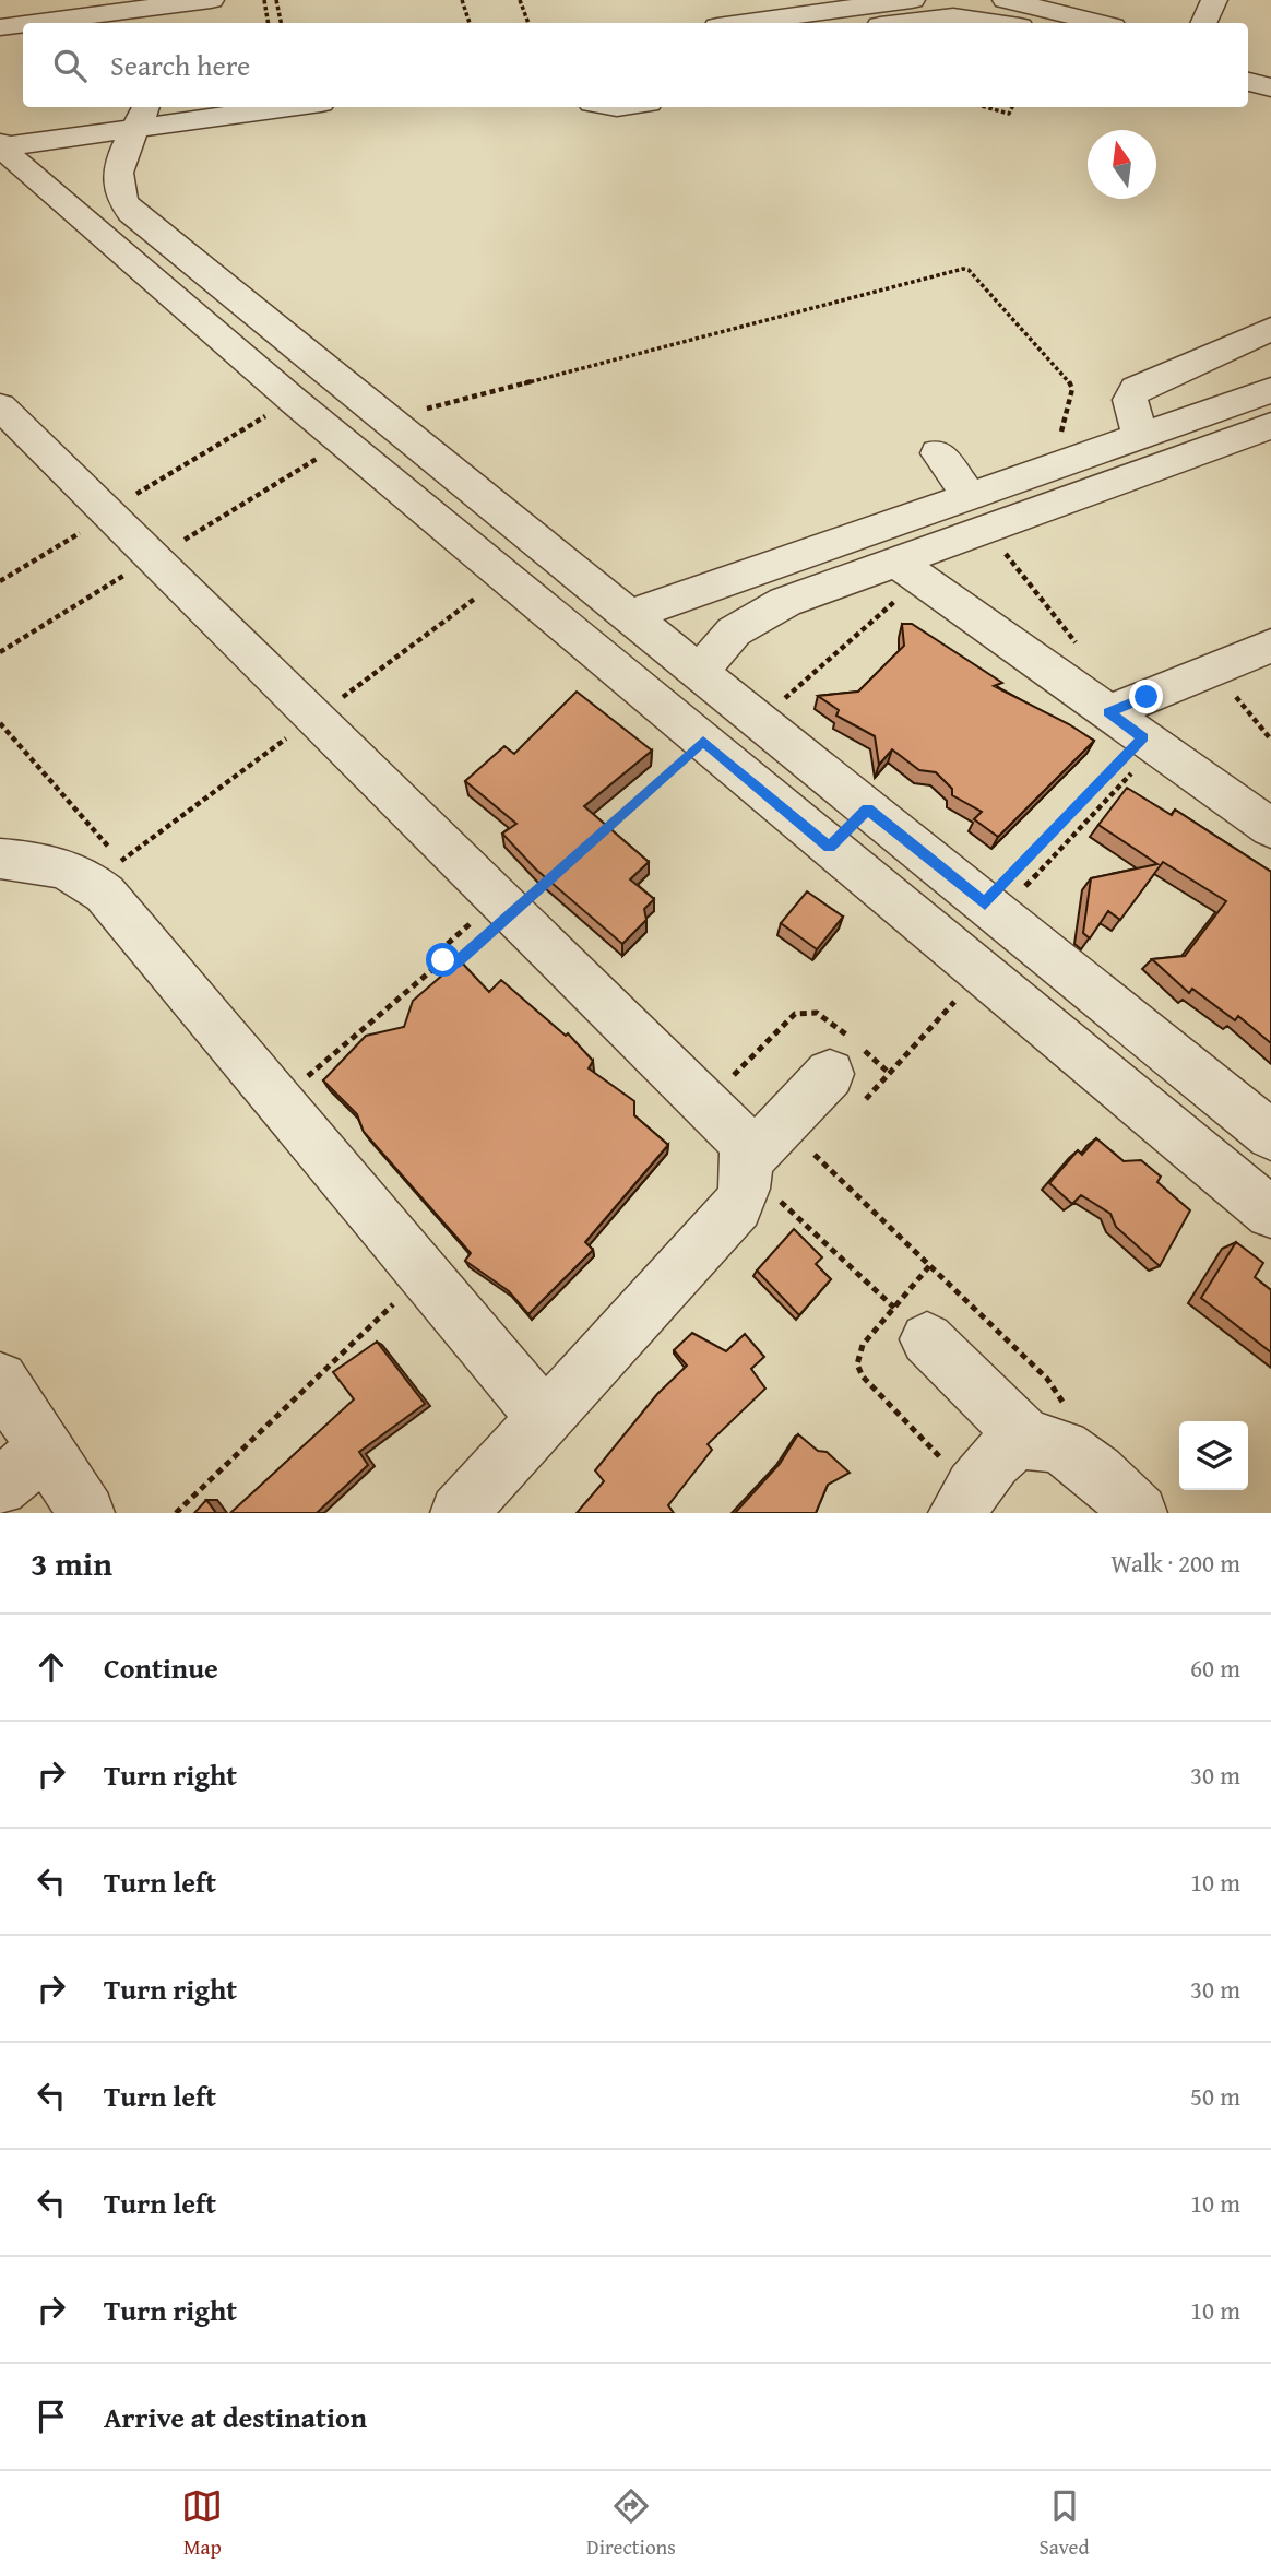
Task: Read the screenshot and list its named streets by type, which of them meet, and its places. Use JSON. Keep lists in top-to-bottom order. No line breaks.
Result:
{"north":"top","page":{"search":"Search here","heading":["3 min","Walk · 200 m"],"list":[["Continue","60 m"],["Turn right","30 m"],["Turn left","10 m"],["Turn right","30 m"],["Turn left","50 m"],["Turn left","10 m"],["Turn right","10 m"],"Arrive at destination"],"nav":["Map","Directions","Saved"]}}
